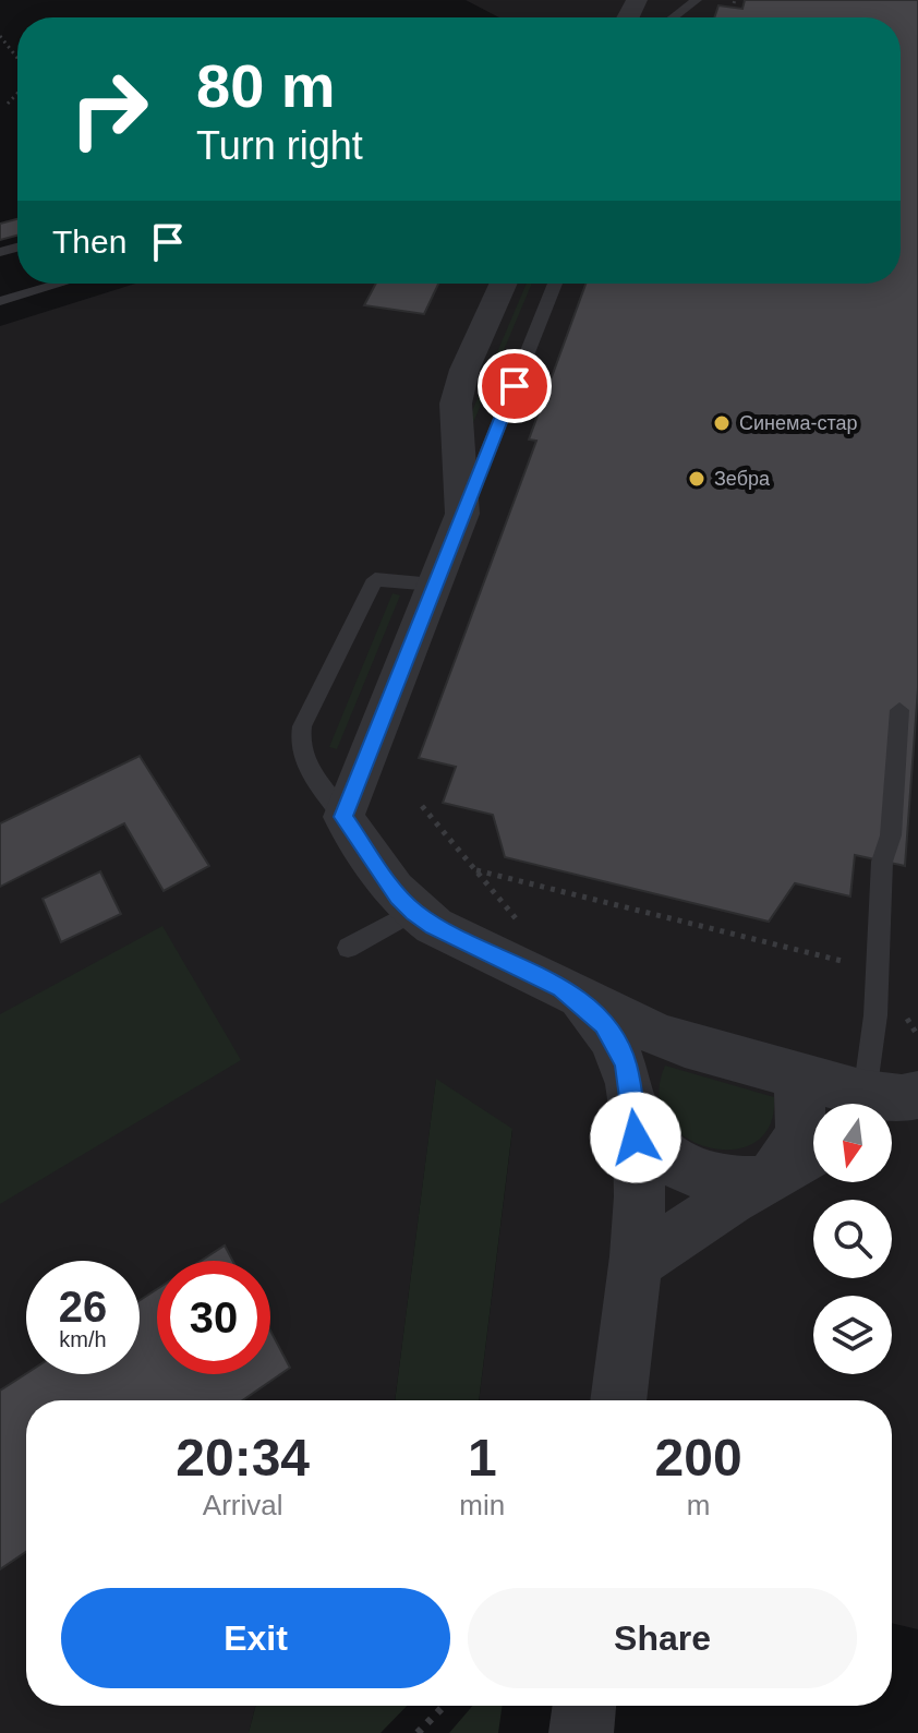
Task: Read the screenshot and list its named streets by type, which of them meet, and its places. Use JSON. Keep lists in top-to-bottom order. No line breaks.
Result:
{"places":["Синема-стар","Зебра"],"north":"bottom","page":{"turn":["80 m","Turn right"],"then":"Then","speed":"26 km/h","limit":"30","eta":["20:34","Arrival","1","min","200","m"],"buttons":["Exit","Share"]}}
